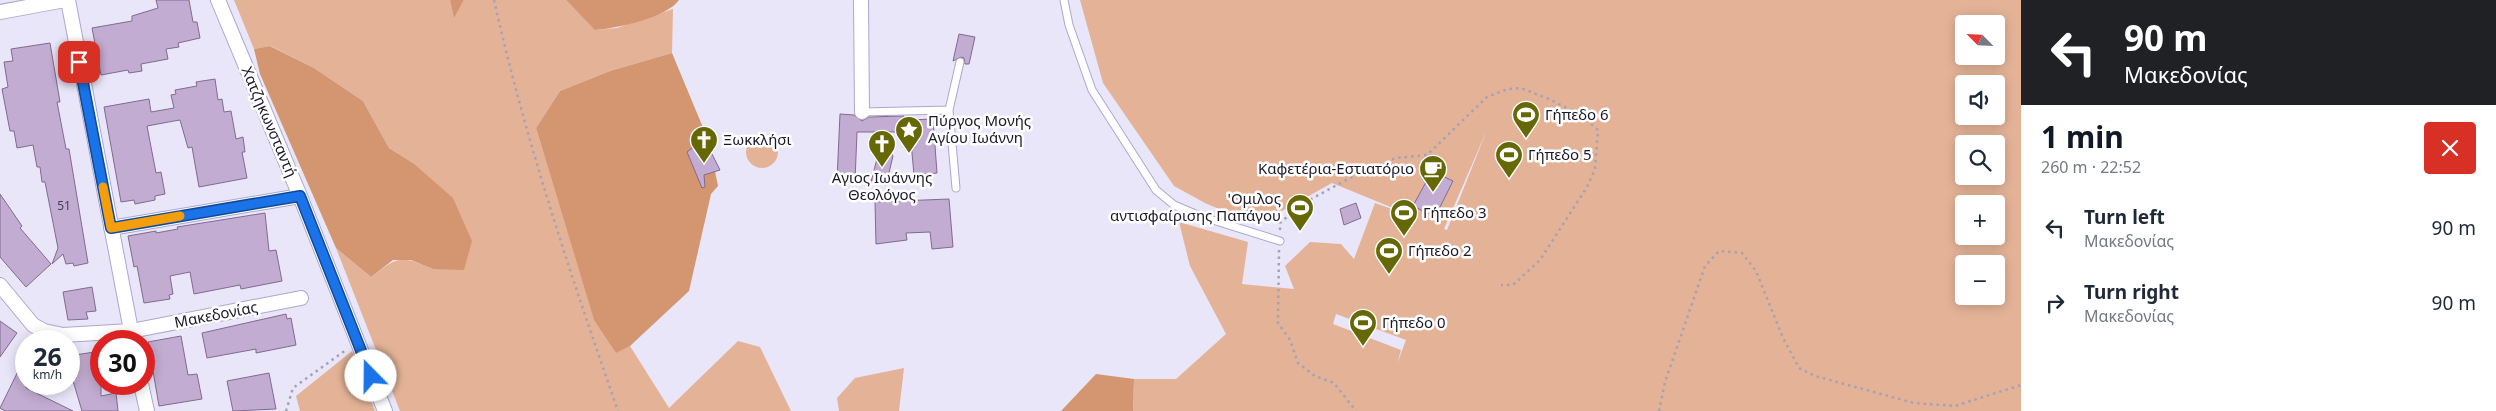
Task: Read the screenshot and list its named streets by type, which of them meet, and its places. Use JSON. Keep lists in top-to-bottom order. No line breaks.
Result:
{"streets":{"street":["Χατζηκωνσταντή","Μακεδονίας"]},"places":{"sports":["Γήπεδο 6","Γήπεδο 5","'Ομιλος αντισφαίρισης Παπάγου","Γήπεδο 3","Γήπεδο 2","Γήπεδο 0"],"place":["Πύργος Μονής Αγίου Ιωάννη"],"church":["Ξωκκλήσι","Αγιος Ιωάννης Θεολόγος"],"cafe":["Καφετέρια-Εστιατόριο"]},"house_numbers":["51"],"north":"top left","page":{"turn":["90 m","Μακεδονίας"],"map_buttons":["+","−"],"heading":["1 min","260 m · 22:52"],"list":[{"name":"Turn left","note":"Μακεδονίας","value":"90 m"},{"name":"Turn right","note":"Μακεδονίας","value":"90 m"}],"speed":"26 km/h","limit":"30"}}
